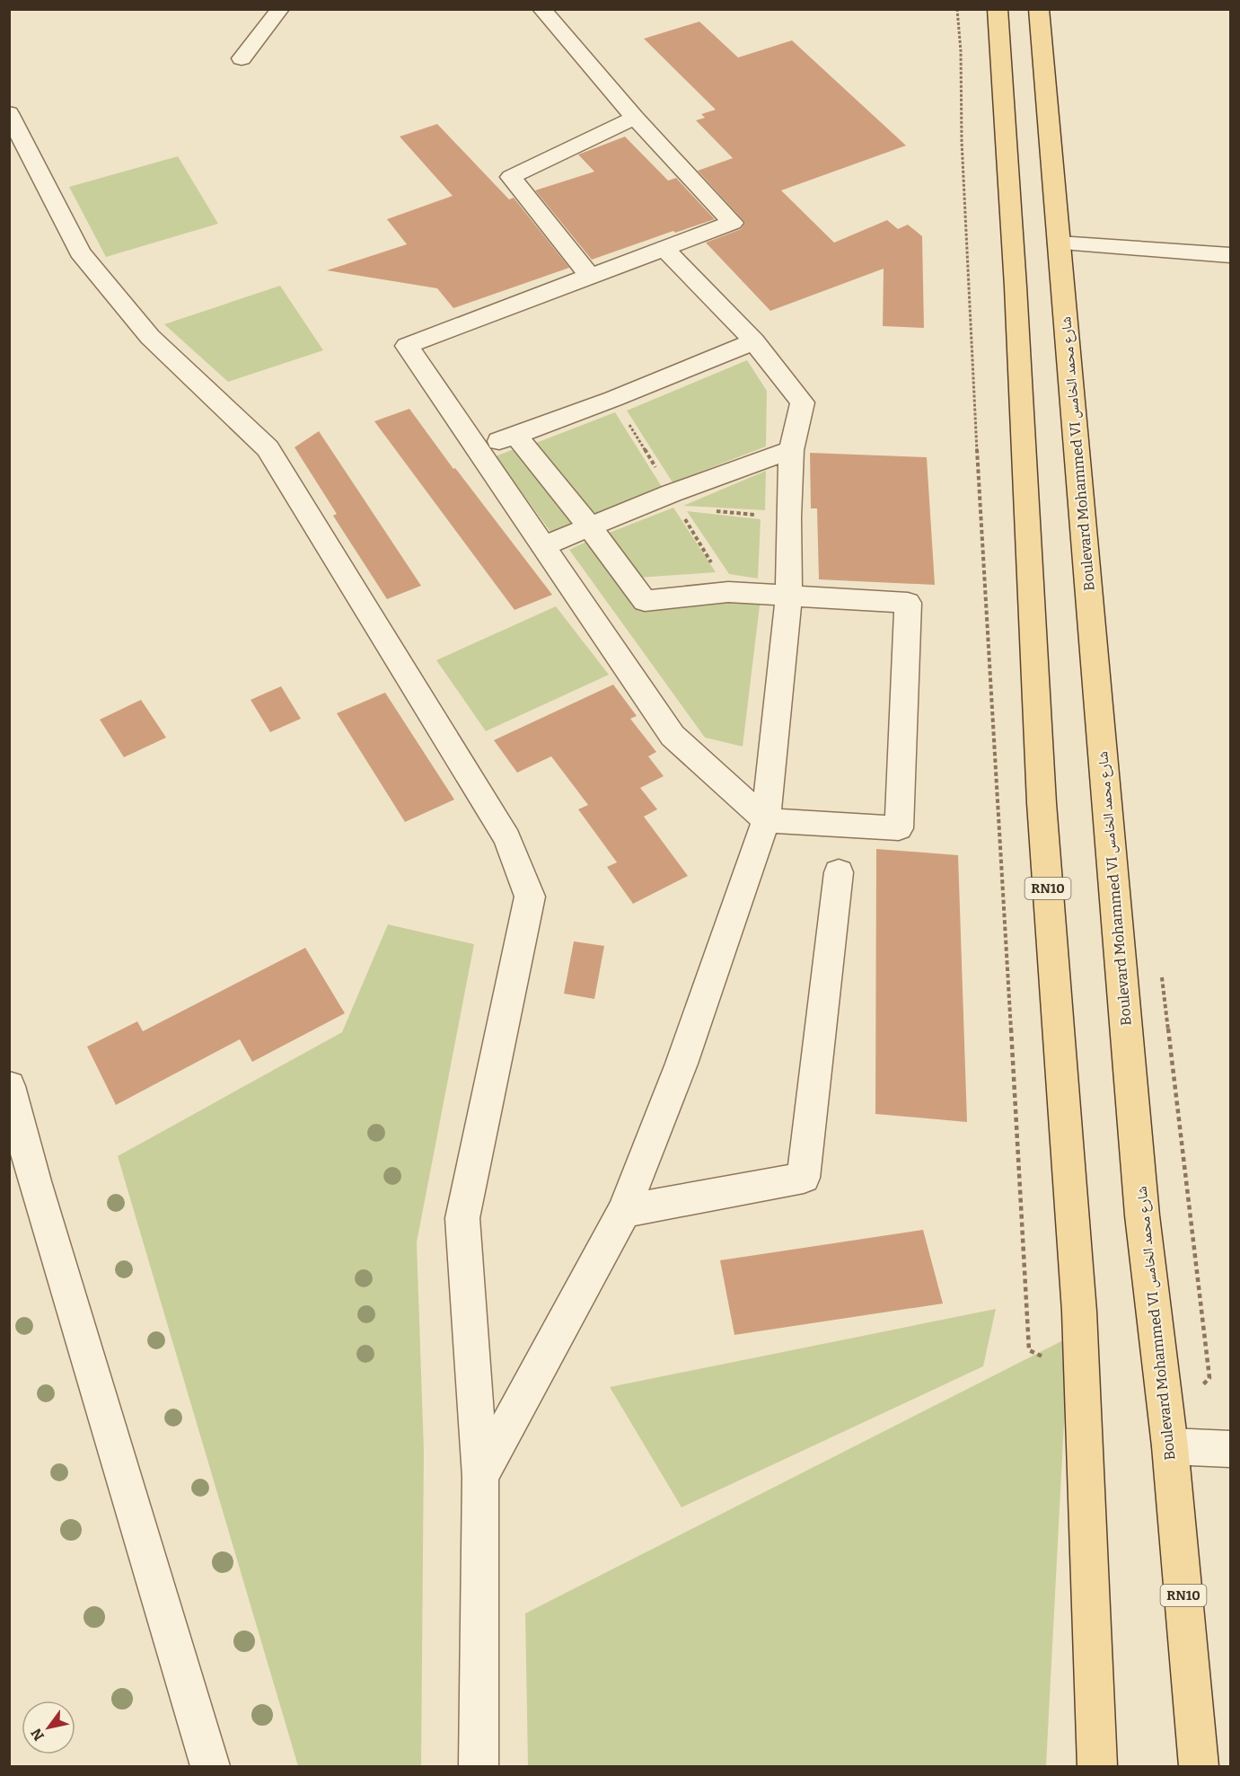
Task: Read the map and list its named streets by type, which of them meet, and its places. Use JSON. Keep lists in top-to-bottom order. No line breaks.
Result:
{"streets":{"main road":["Boulevard Mohammed VI شارع محمد الخامس","RN10"]},"north":"bottom left"}
